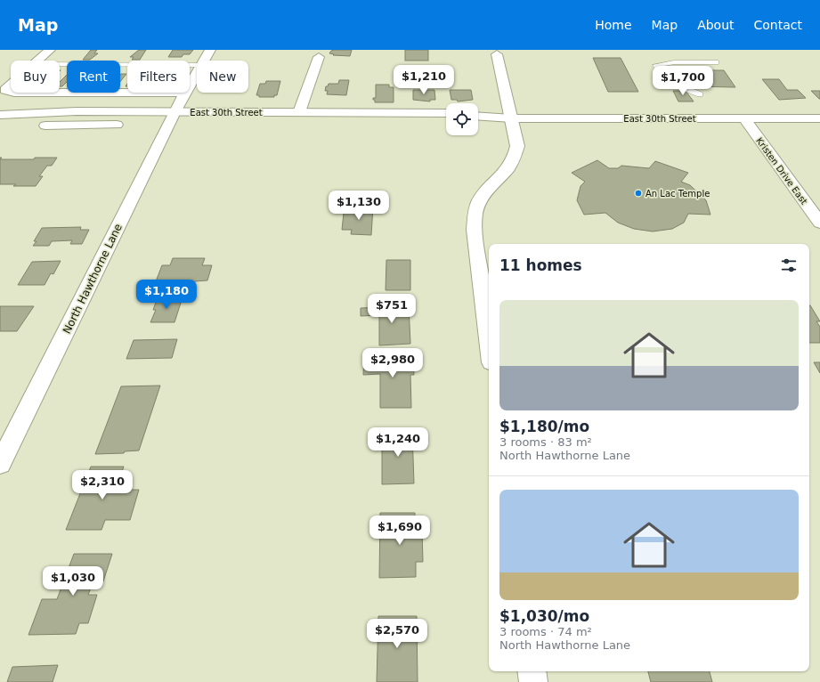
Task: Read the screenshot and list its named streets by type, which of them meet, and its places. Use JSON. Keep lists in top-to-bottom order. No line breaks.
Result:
{"streets":{"street":["East 30th Street","Kristen Drive East","North Hawthorne Lane"]},"crossings":[["East 30th Street","Kristen Drive East"],["East 30th Street","North Hawthorne Lane"]],"places":["An Lac Temple"],"page":{"header":"Map","nav":["Home","Map","About","Contact"],"chip":["Buy","Rent","Filters","New"],"price":["$1,210","$1,700","$1,130","$1,180","$751","$2,980","$1,240","$2,310","$1,690","$1,030","$2,570"],"heading":"11 homes","list":[{"name":"$1,180/mo","note":"3 rooms · 83 m² · North Hawthorne Lane"},{"name":"$1,030/mo","note":"3 rooms · 74 m² · North Hawthorne Lane"}]}}
